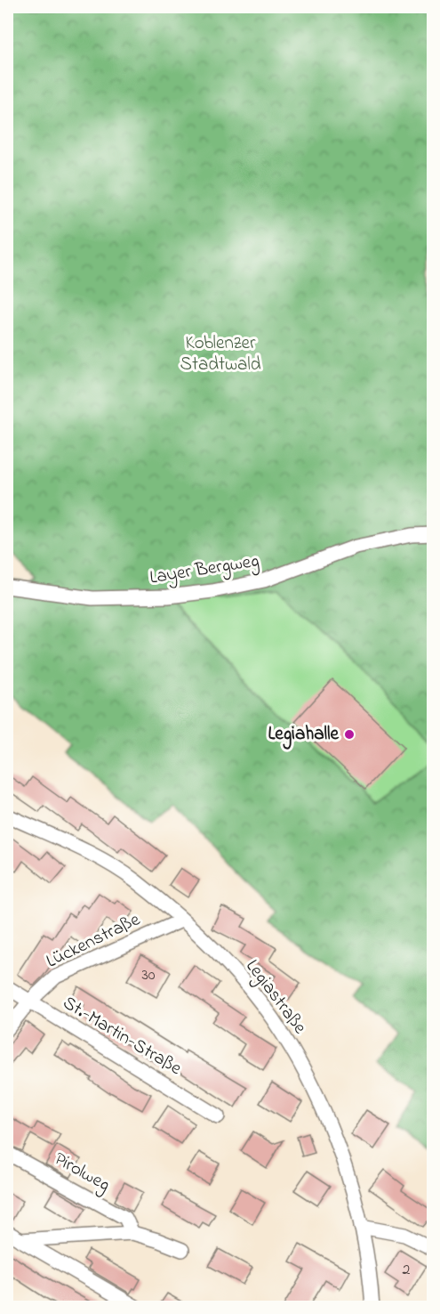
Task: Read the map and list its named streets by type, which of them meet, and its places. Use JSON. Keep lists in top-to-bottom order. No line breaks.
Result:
{"streets":{"street":["Layer Bergweg","Lückenstraße","Legiastraße","St.-Martin-Straße","Pirolweg"]},"crossings":[["Lückenstraße","Legiastraße"],["Lückenstraße","St.-Martin-Straße"]],"parks":["Koblenzer Stadtwald"],"places":["Legiahalle"],"house_numbers":["30","2"]}
